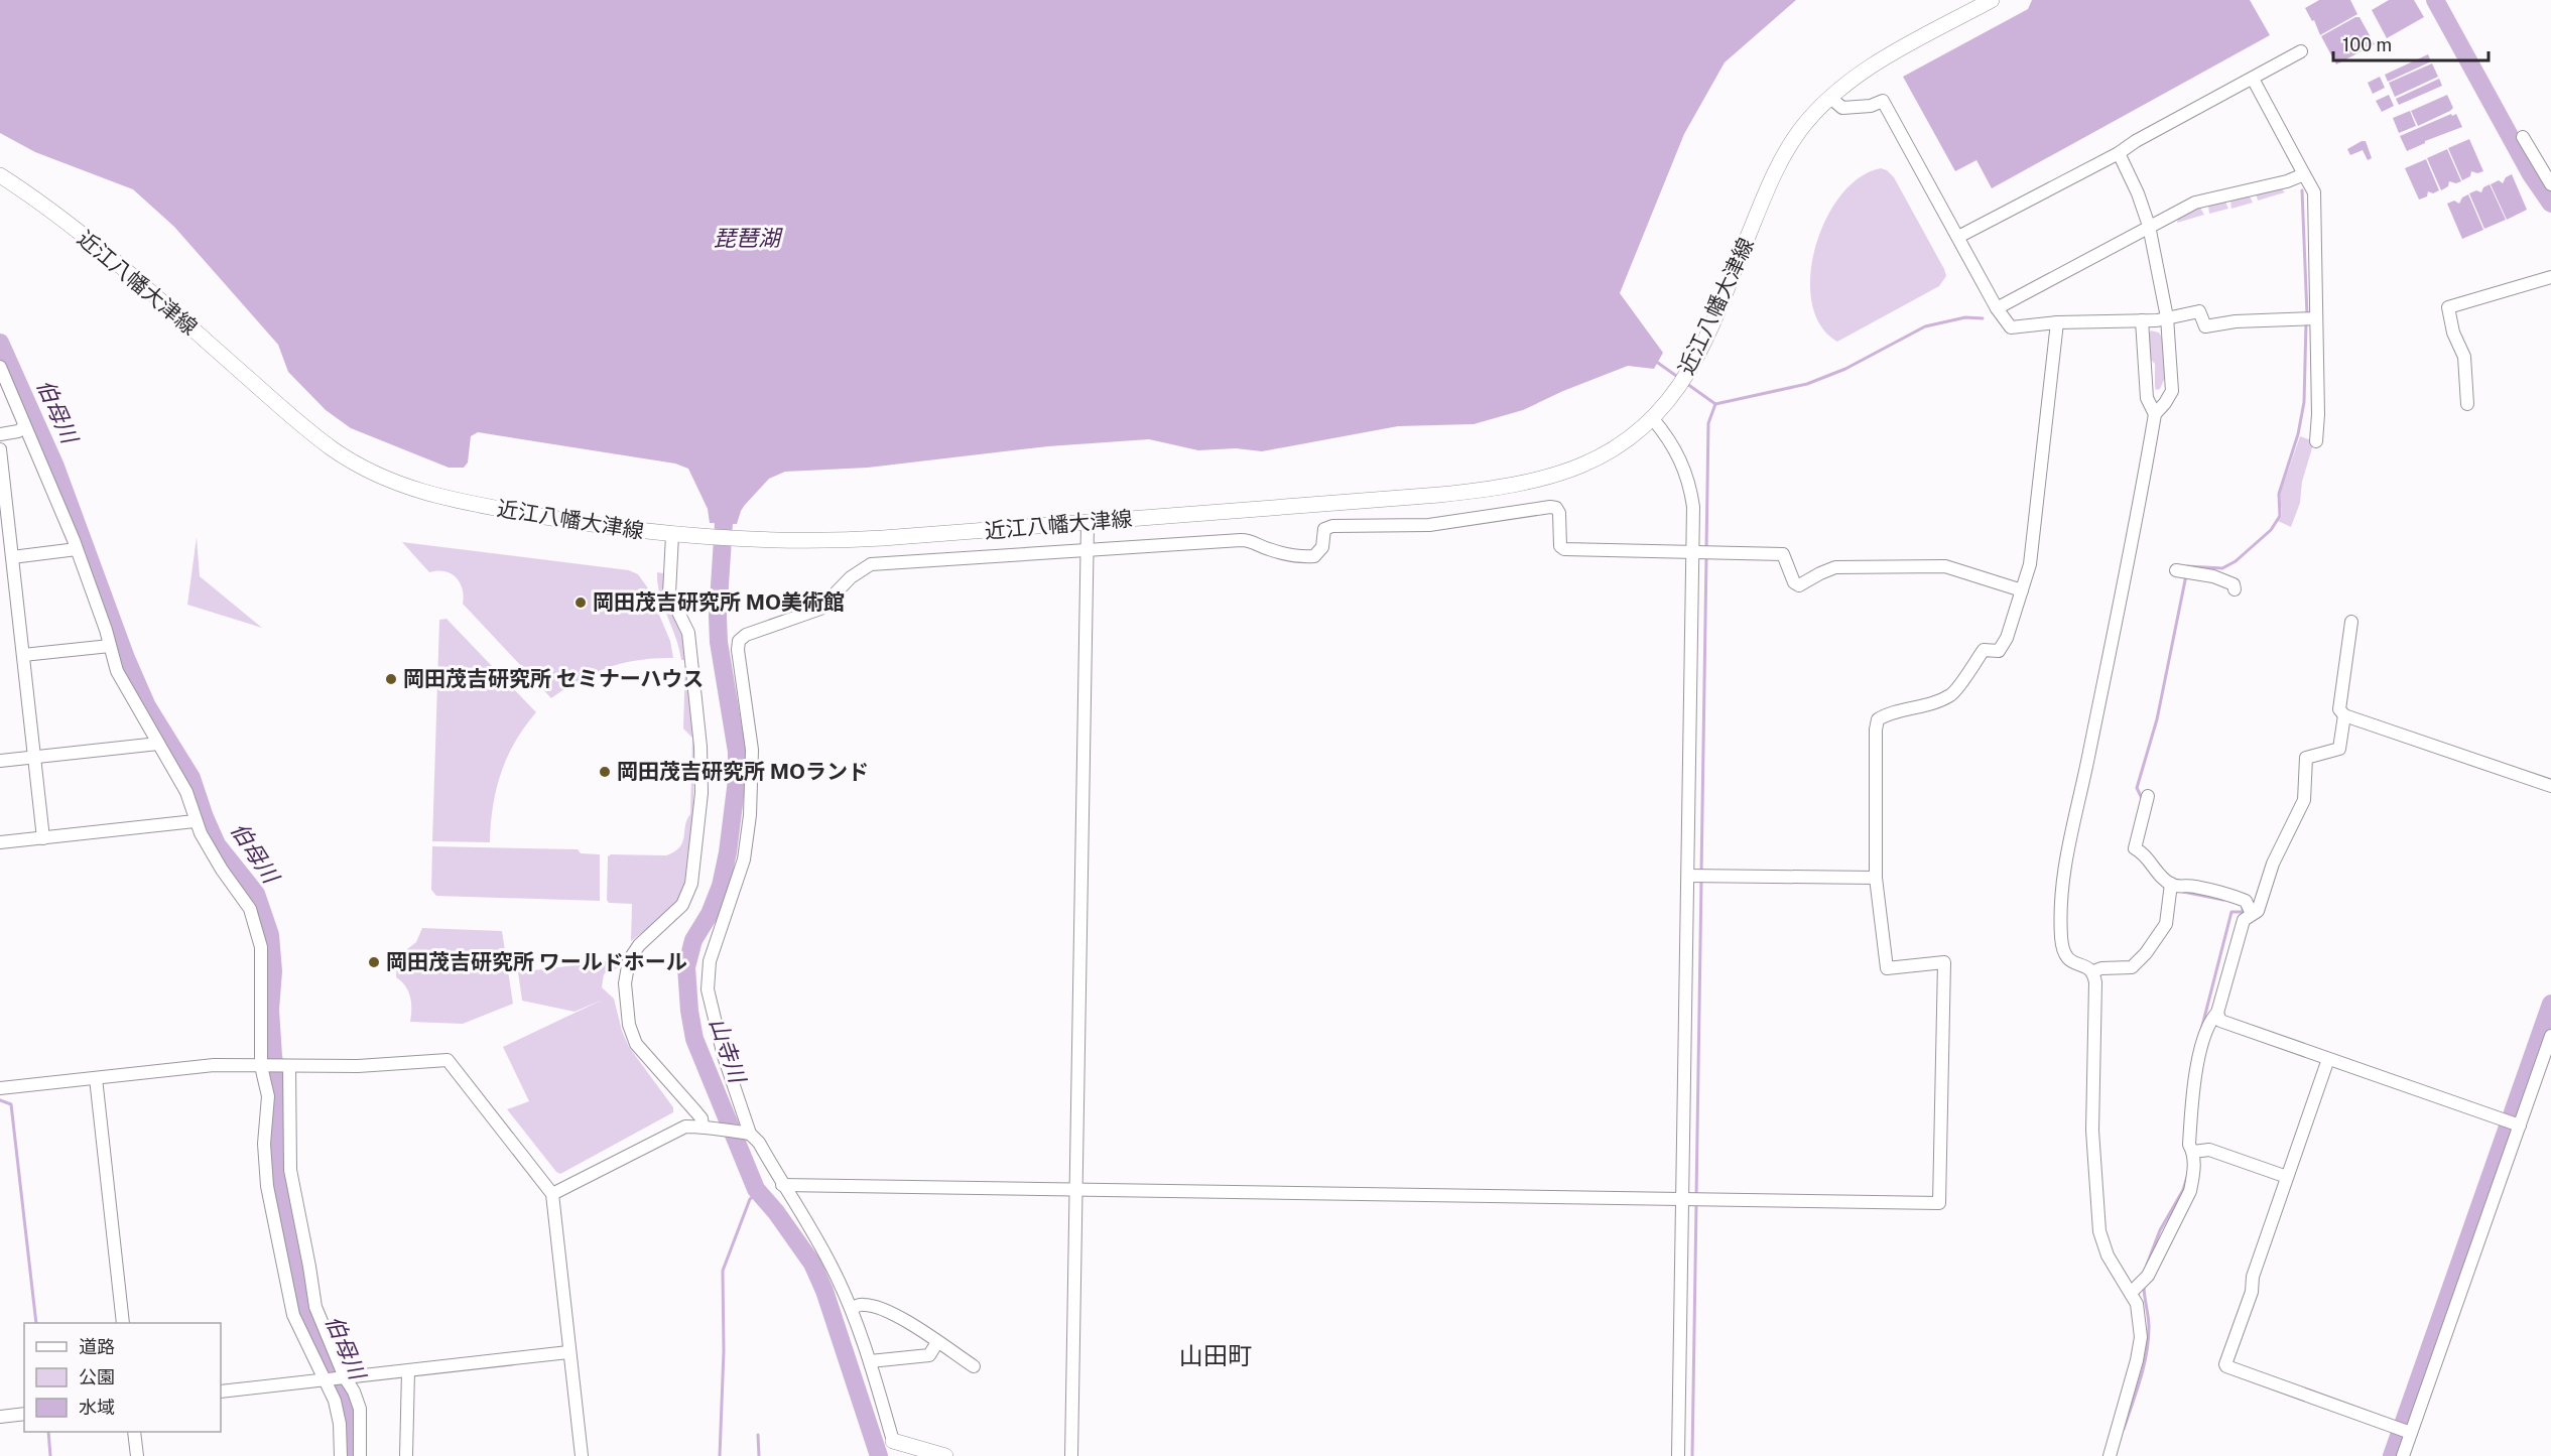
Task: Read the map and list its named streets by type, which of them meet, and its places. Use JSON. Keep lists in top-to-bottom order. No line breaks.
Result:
{"streets":{"main road":["近江八幡大津線"]},"districts":["山田町"],"water":["琵琶湖","伯母川","山寺川"],"places":["岡田茂吉研究所 MO美術館","岡田茂吉研究所 セミナーハウス","岡田茂吉研究所 MOランド","岡田茂吉研究所 ワールドホール"],"legend":["道路","公園","水域"],"scale_bar":"100 m"}
